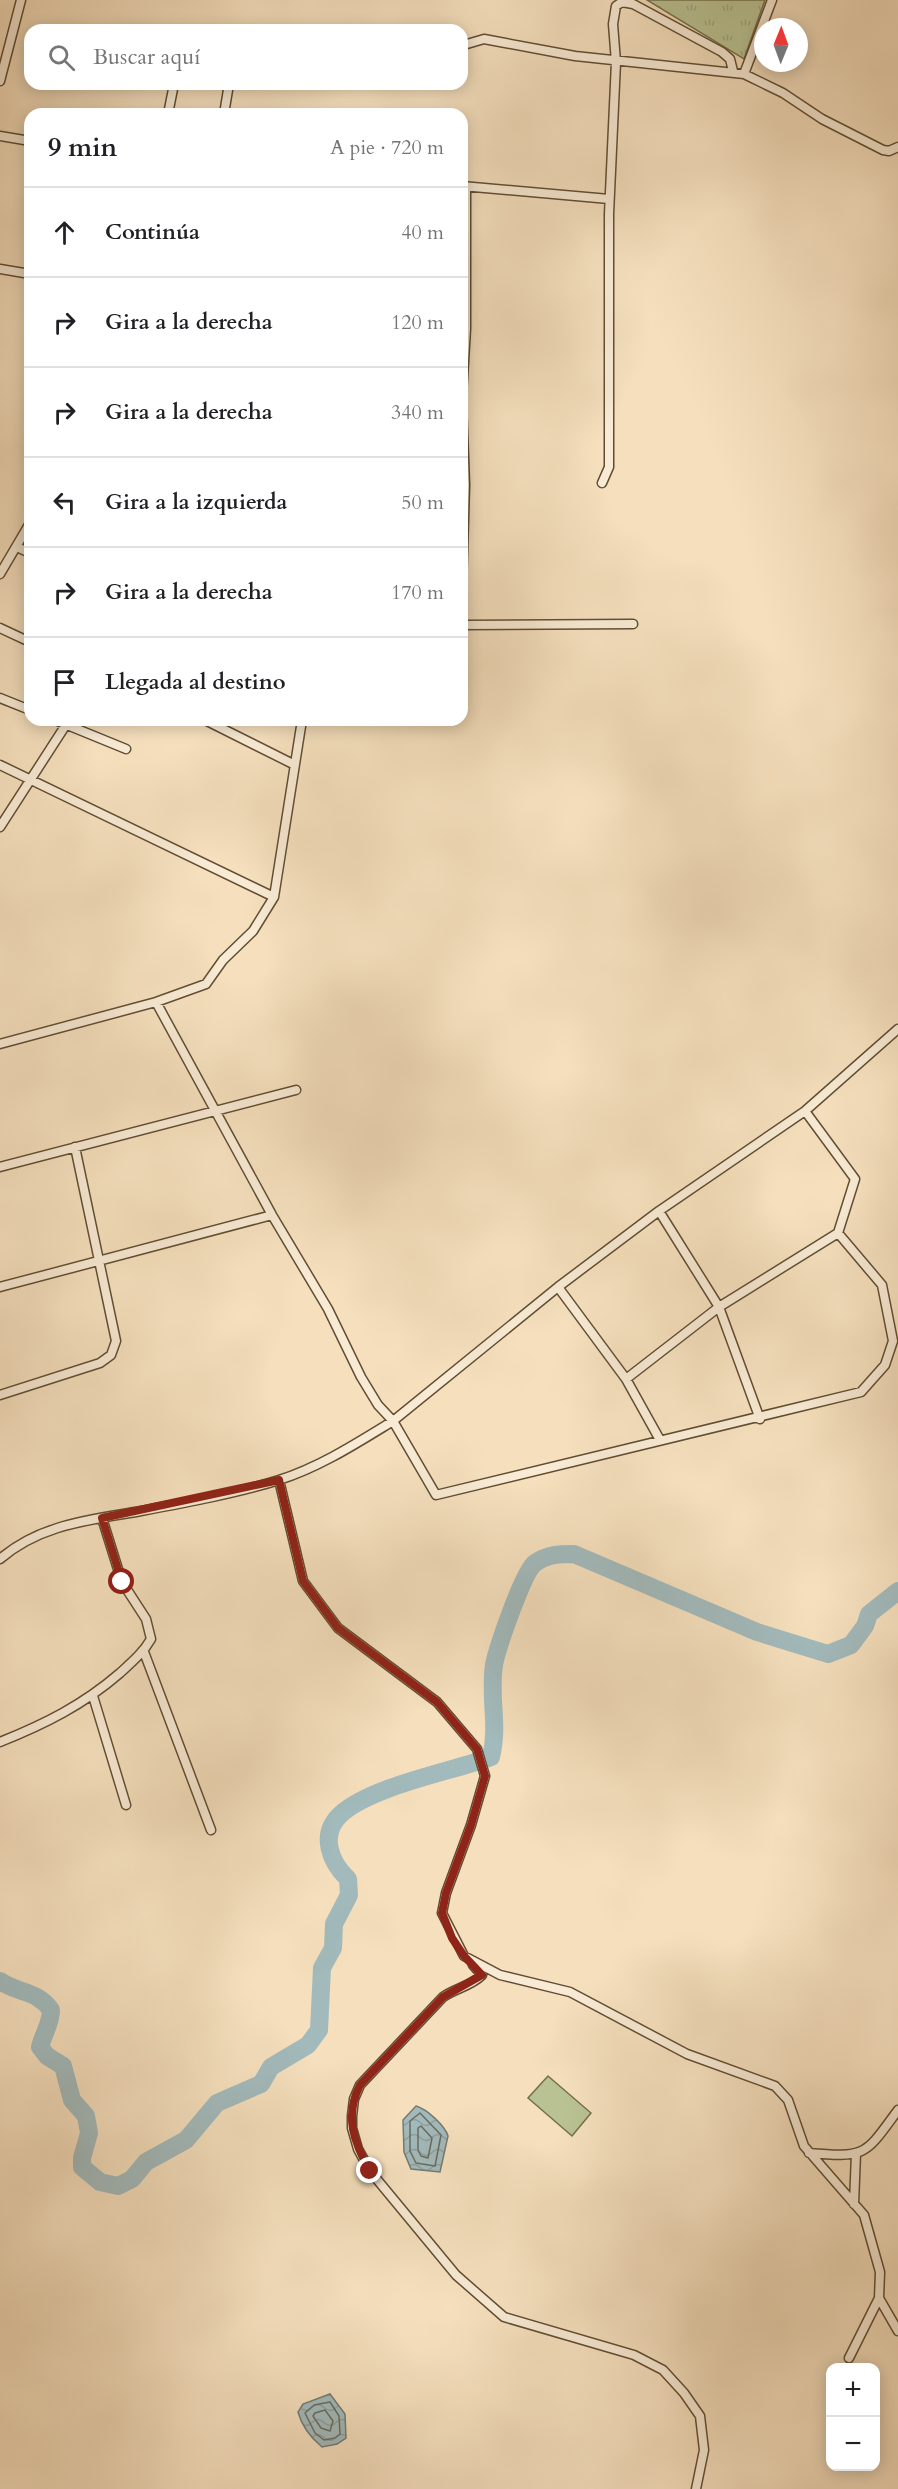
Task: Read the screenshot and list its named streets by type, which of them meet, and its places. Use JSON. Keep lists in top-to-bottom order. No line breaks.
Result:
{"north":"top","page":{"search":"Buscar aquí","heading":["9 min","A pie · 720 m"],"list":[["Continúa","40 m"],["Gira a la derecha","120 m"],["Gira a la derecha","340 m"],["Gira a la izquierda","50 m"],["Gira a la derecha","170 m"],"Llegada al destino"],"map_buttons":["+","−"]}}
